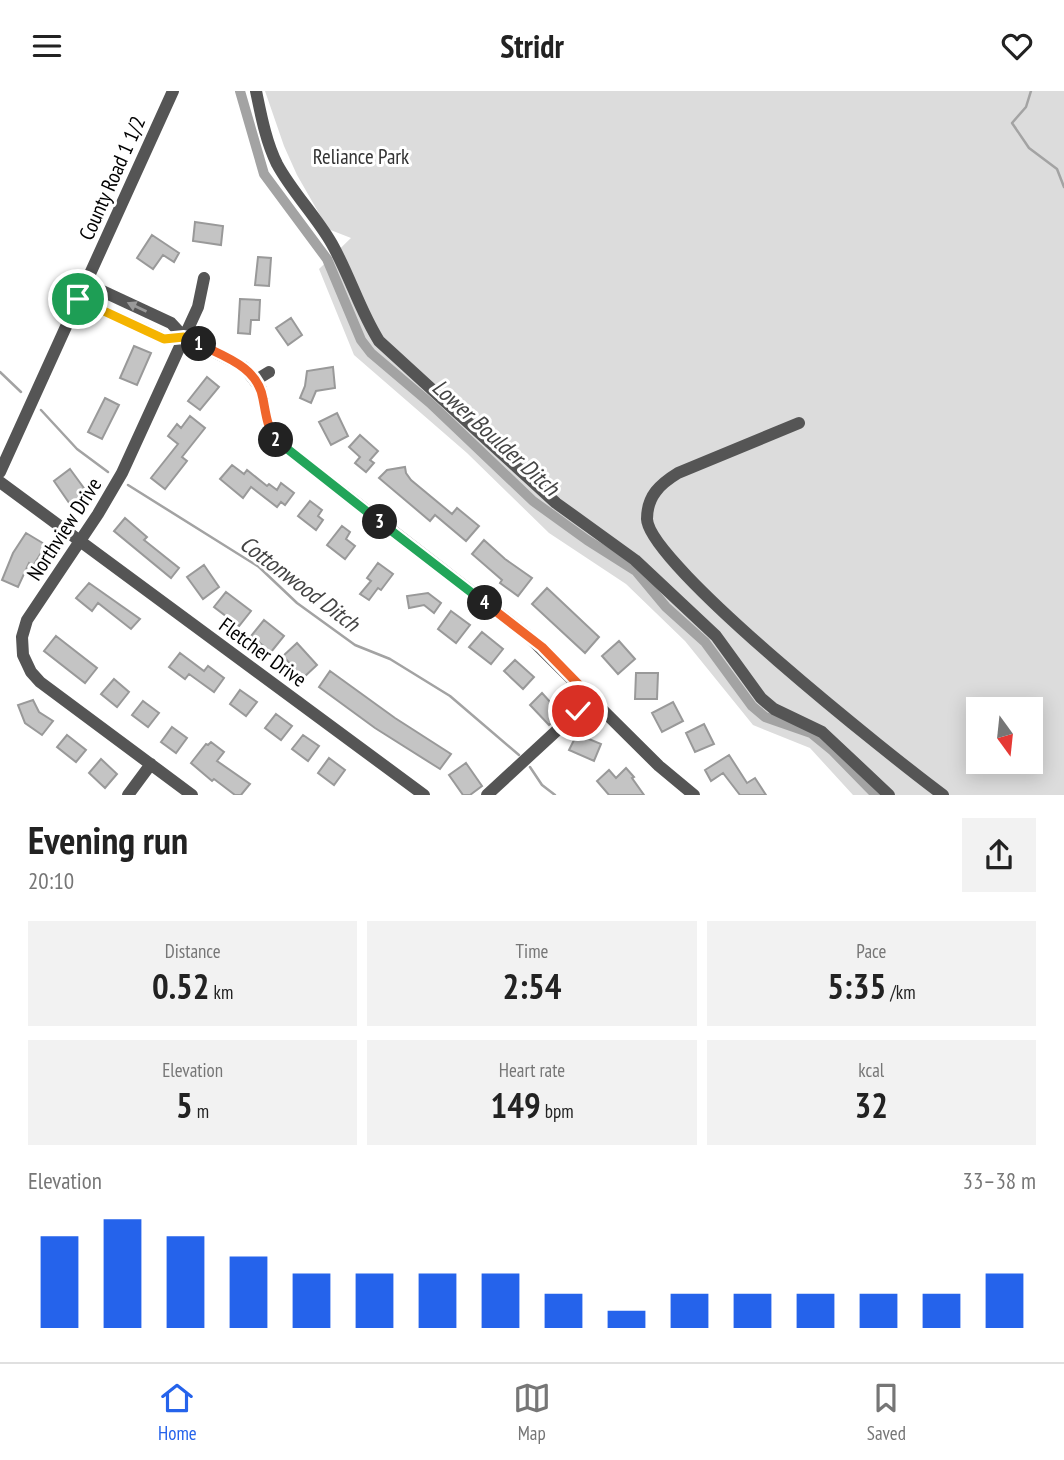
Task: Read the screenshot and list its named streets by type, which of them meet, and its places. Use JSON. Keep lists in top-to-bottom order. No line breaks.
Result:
{"streets":{"street":["County Road 1 1/2","Northview Drive","Fletcher Drive"]},"crossings":[["Northview Drive","Fletcher Drive"]],"water":["Lower Boulder Ditch","Cottonwood Ditch"],"parks":["Reliance Park"],"north":"bottom","page":{"header":"Stridr","pins":["1","2","3","4"],"heading":["Evening run","20:10"],"stats":[["Distance","0.52 km"],["Time","2:54"],["Pace","5:35 /km"],["Elevation","5 m"],["Heart rate","149 bpm"],["kcal","32"]],"chart":["Elevation","33–38 m"],"tabs":["Home","Map","Saved"]}}
